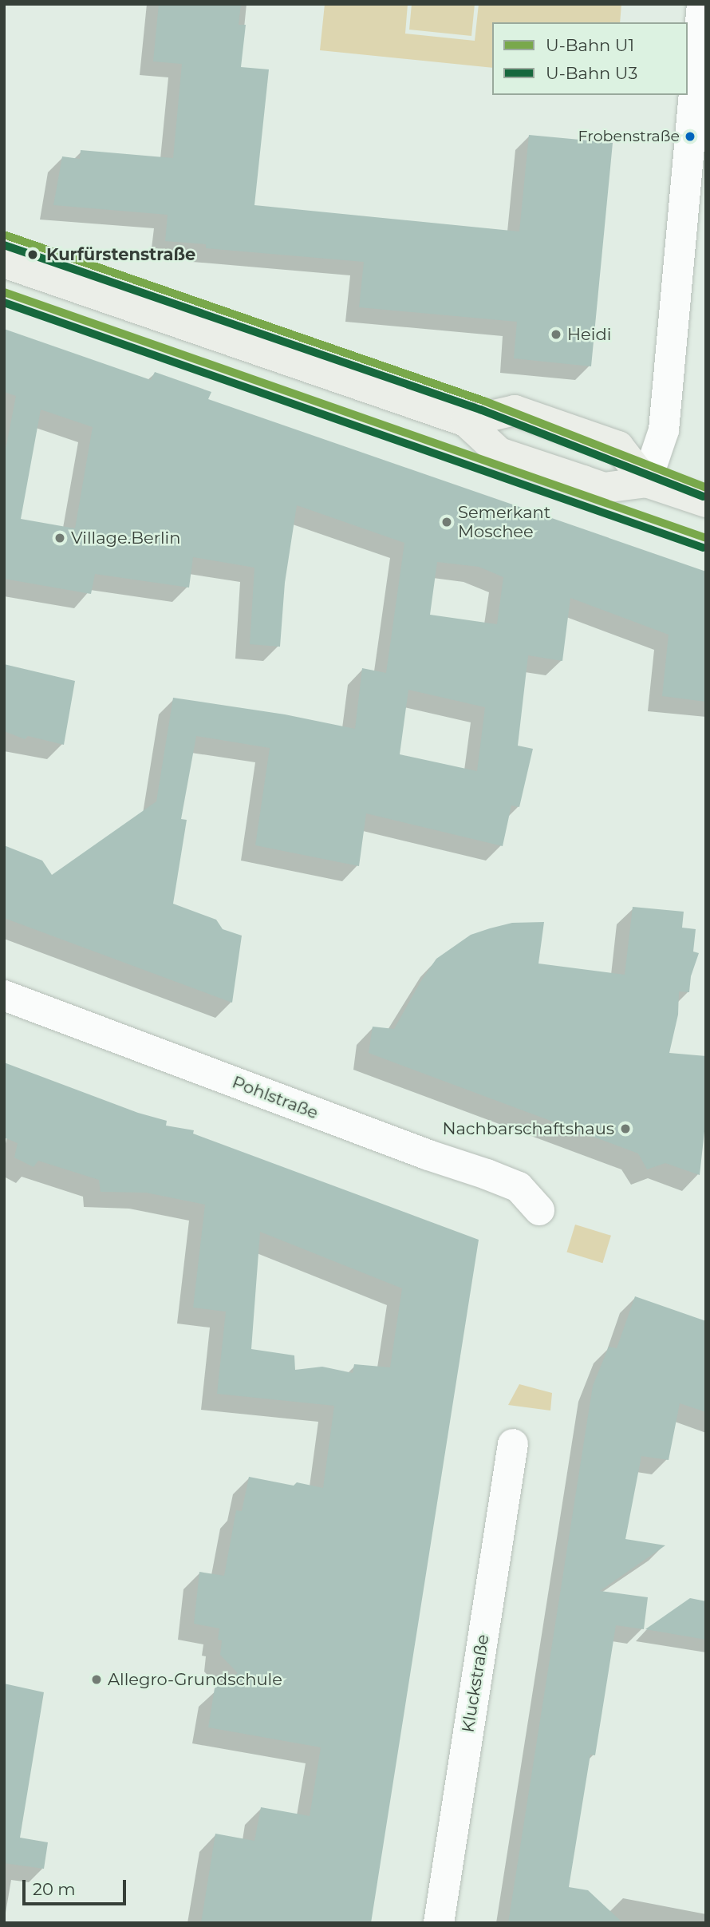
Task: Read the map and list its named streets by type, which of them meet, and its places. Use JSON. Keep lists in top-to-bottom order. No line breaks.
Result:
{"streets":{"street":["Pohlstraße","Kluckstraße"]},"places":["Frobenstraße","Kurfürstenstraße","Heidi","Semerkant Moschee","Village.Berlin","Nachbarschaftshaus","Allegro-Grundschule"],"lines":["metro line U1","metro line U3"],"legend":["U-Bahn U1","U-Bahn U3"],"scale_bar":"20 m"}
